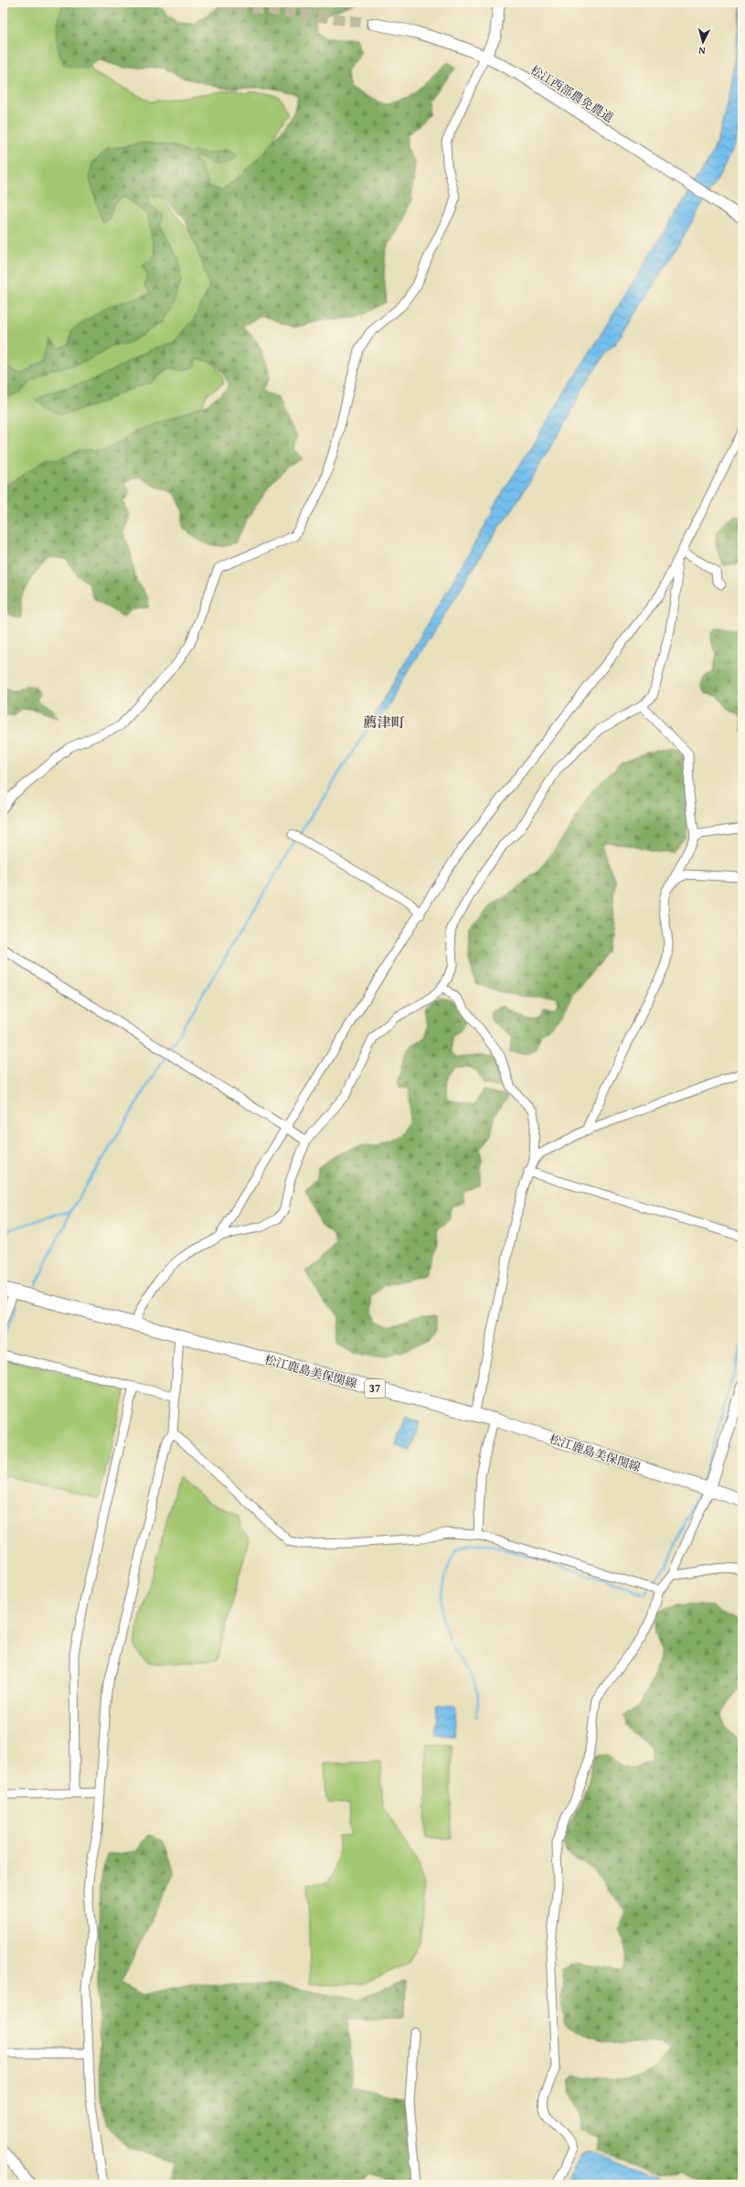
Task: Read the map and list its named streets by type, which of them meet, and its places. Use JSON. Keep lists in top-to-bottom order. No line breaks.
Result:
{"streets":{"main road":["松江鹿島美保関線","37"],"street":["松江西部農免農道"]},"districts":["薦津町"],"north":"bottom"}
